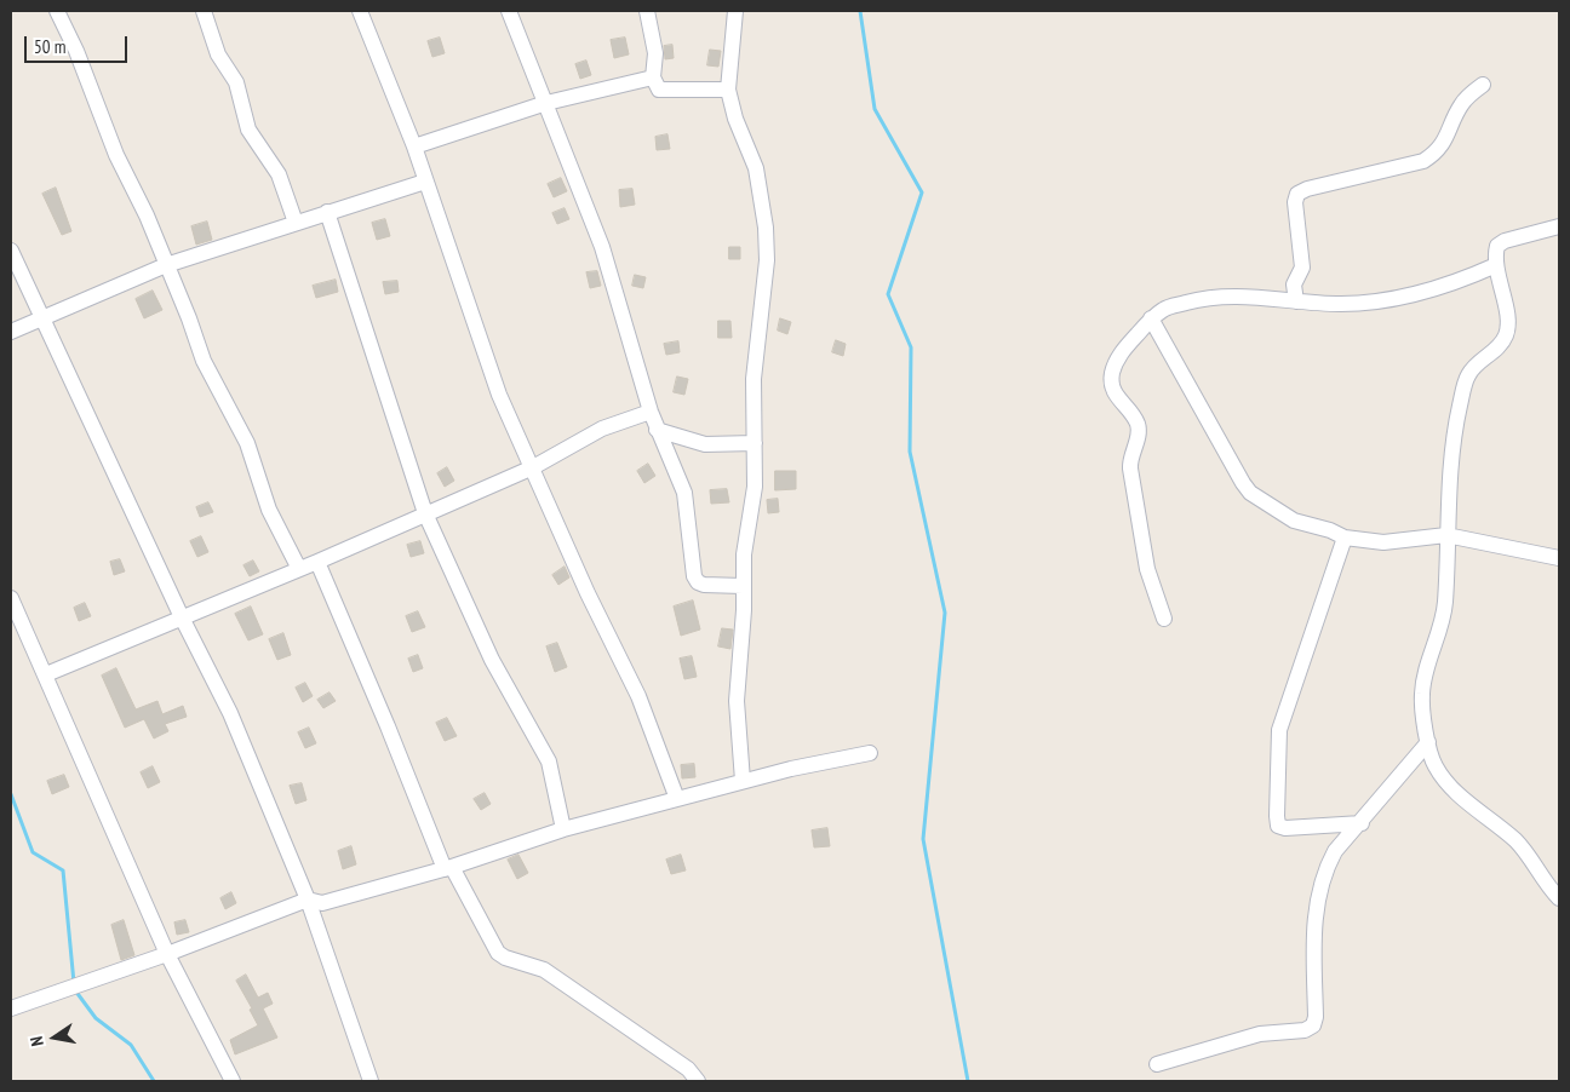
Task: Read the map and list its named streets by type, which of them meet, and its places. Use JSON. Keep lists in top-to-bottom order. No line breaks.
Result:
{"scale_bar":"50 m","north":"left"}
